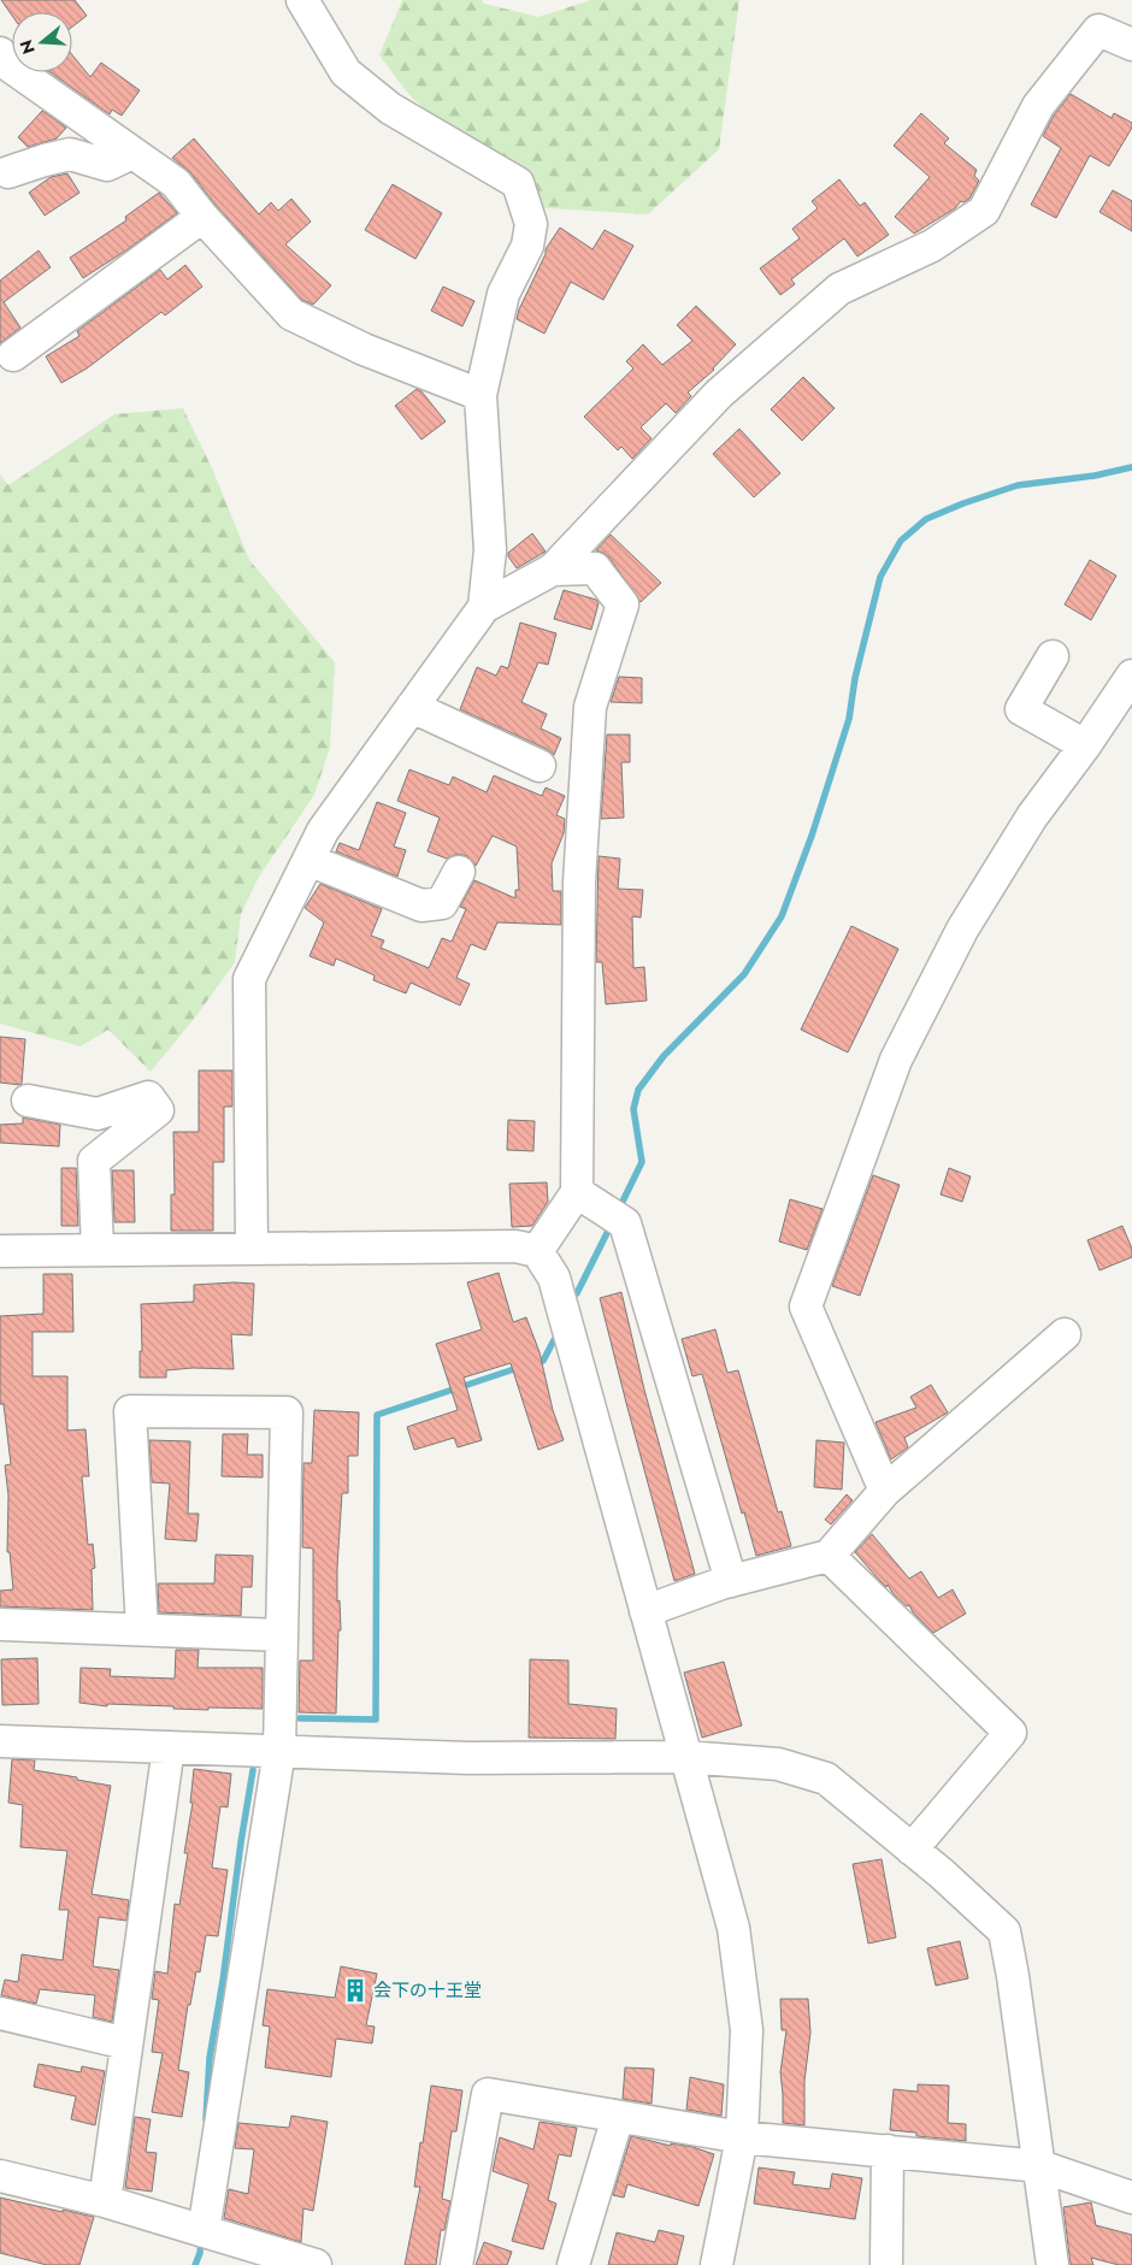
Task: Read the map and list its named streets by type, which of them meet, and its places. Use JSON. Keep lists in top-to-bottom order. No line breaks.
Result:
{"places":{"building":["会下の十王堂"]},"north":"left"}
